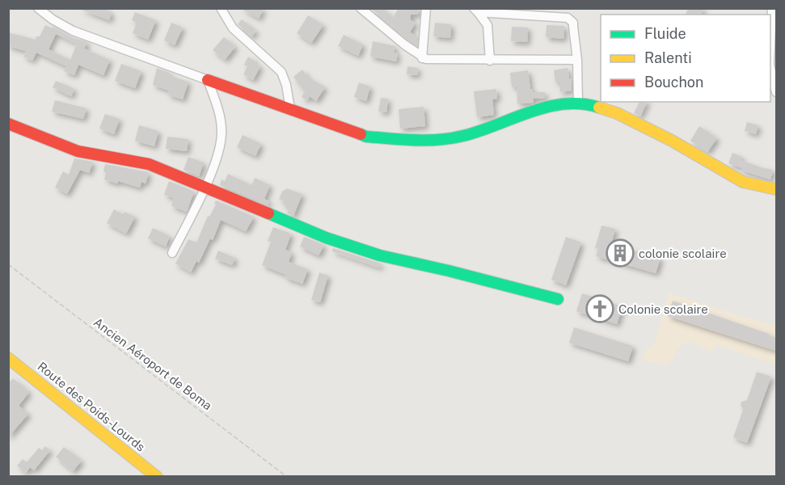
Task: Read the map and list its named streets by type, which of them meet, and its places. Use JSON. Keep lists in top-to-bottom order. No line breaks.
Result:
{"streets":{"street":["Route des Poids-Lourds"],"path":["Ancien Aéroport de Boma"]},"places":{"building":["colonie scolaire"],"church":["Colonie scolaire"]},"legend":["Fluide","Ralenti","Bouchon"]}
